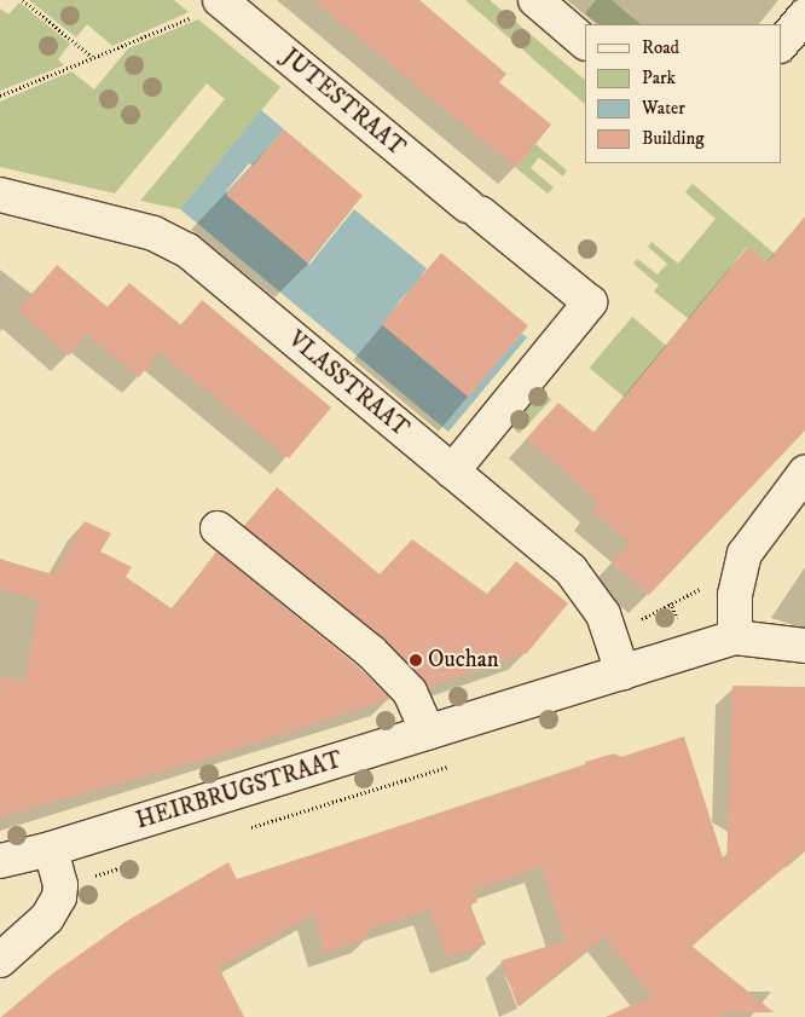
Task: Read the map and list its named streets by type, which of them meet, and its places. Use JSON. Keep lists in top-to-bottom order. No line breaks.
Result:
{"streets":{"street":["JUTESTRAAT","VLASSTRAAT","HEIRBRUGSTRAAT"]},"crossings":[["JUTESTRAAT","VLASSTRAAT"],["VLASSTRAAT","HEIRBRUGSTRAAT"]],"places":["Ouchan"],"legend":["Road","Park","Water","Building"]}
